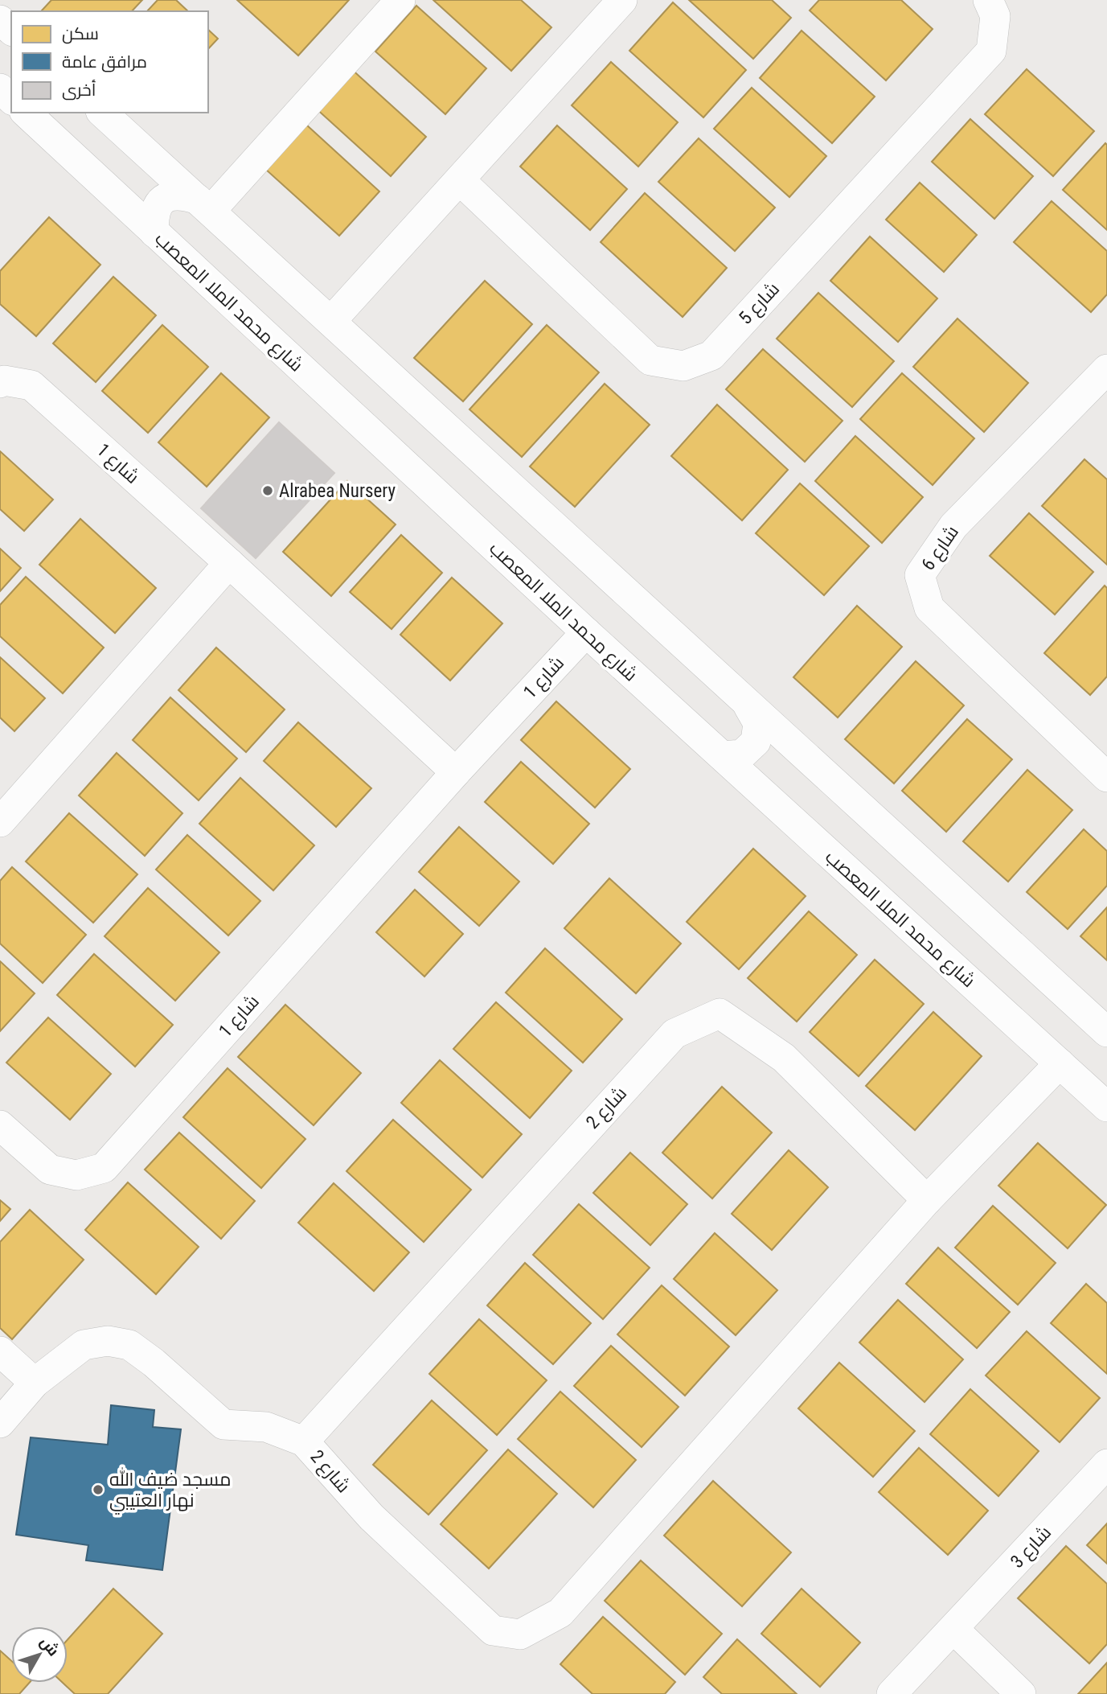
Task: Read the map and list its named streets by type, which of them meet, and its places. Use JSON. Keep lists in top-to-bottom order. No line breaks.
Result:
{"streets":{"street":["شارع محمد الملا المعصب","شارع 5","شارع 1","شارع 6","شارع 2","شارع 3"]},"crossings":[["شارع محمد الملا المعصب","شارع 1"],["شارع محمد الملا المعصب","شارع 2"]],"places":["Alrabea Nursery","مسجد ضيف الله نهار العتيبي"],"legend":["سكن","مرافق عامة","أخرى"],"north":"top right"}
